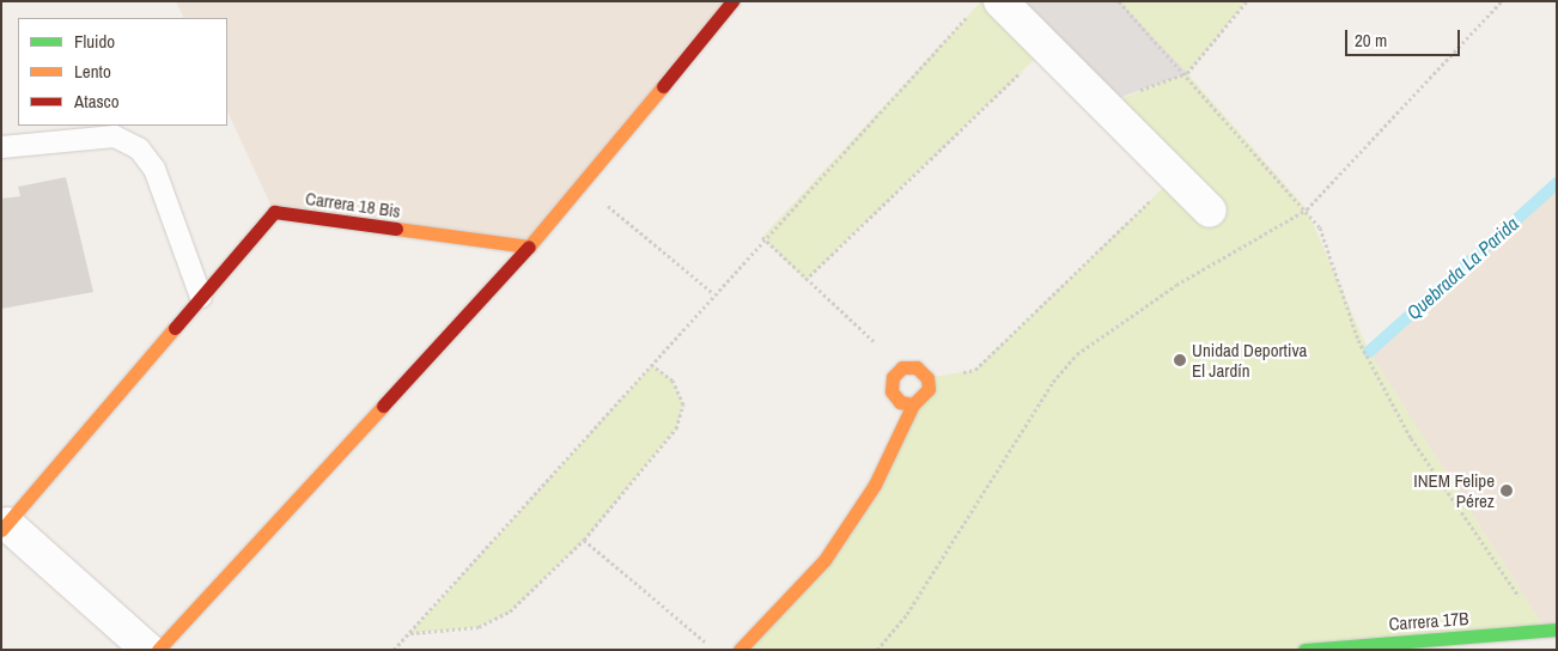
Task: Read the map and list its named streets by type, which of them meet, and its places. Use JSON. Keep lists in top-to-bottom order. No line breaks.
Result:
{"streets":{"street":["Carrera 18 Bis","Carrera 17B"]},"water":["Quebrada La Parida"],"places":["Unidad Deportiva El Jardín","INEM Felipe Pérez"],"legend":["Fluido","Lento","Atasco"],"scale_bar":"20 m"}
